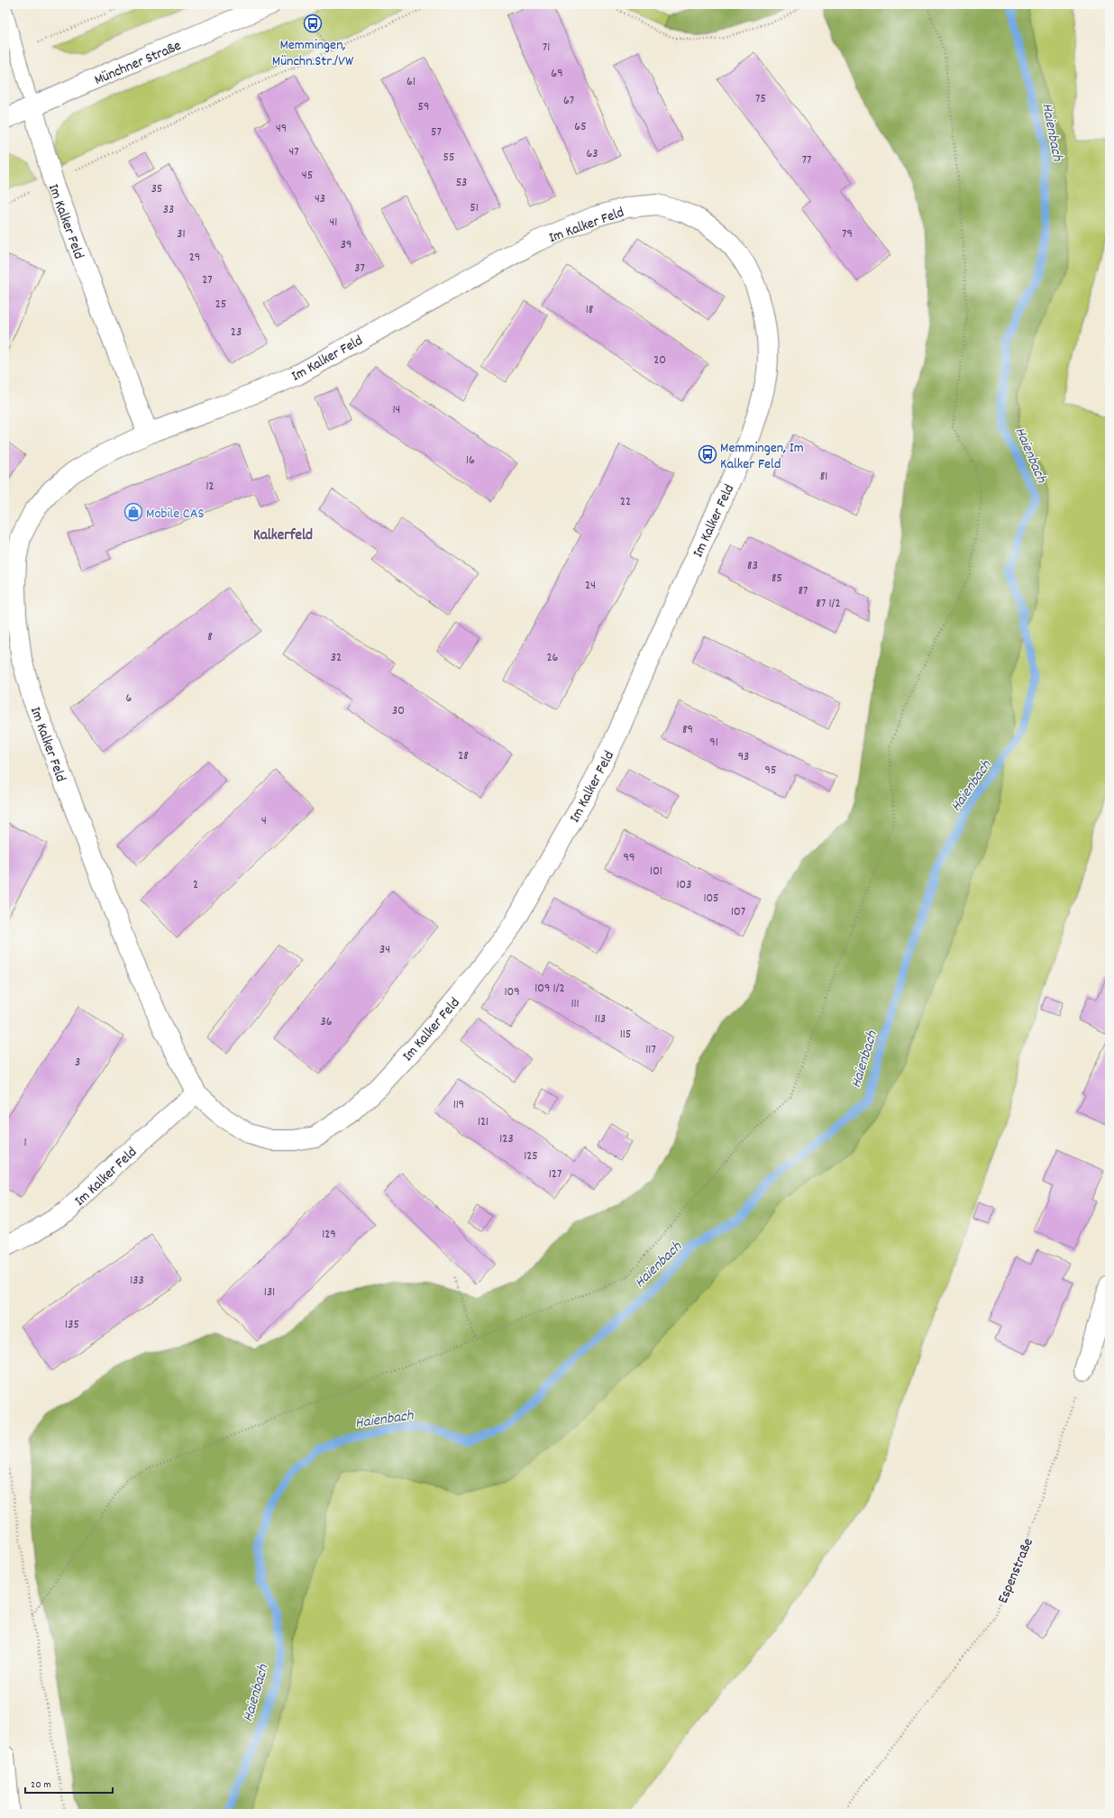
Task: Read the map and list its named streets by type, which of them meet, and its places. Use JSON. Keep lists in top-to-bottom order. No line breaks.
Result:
{"streets":{"street":["Münchner Straße","Im Kalker Feld"],"path":["Espenstraße"]},"crossings":[["Münchner Straße","Im Kalker Feld"]],"districts":["Kalkerfeld"],"water":["Haienbach"],"places":{"bus stop":["Memmingen, Münchn.Str./VW","Memmingen, Im Kalker Feld"],"shop":["Mobile CAS"]},"house_numbers":["71","69","61","75","67","59","65","49","57","47","63","55","77","45","53","35","43","51","33","41","31","79","39","29","37","27","25","18","23","20","14","16","81","12","22","83","85","24","87","87 1/2","8","32","26","6","30","89","91","28","93","95","4","99","101","2","103","105","107","34","109 1/2","109","111","113","36","115","117","3","119","121","123","1","125","127","129","133","131","135"],"scale_bar":"20 m"}
